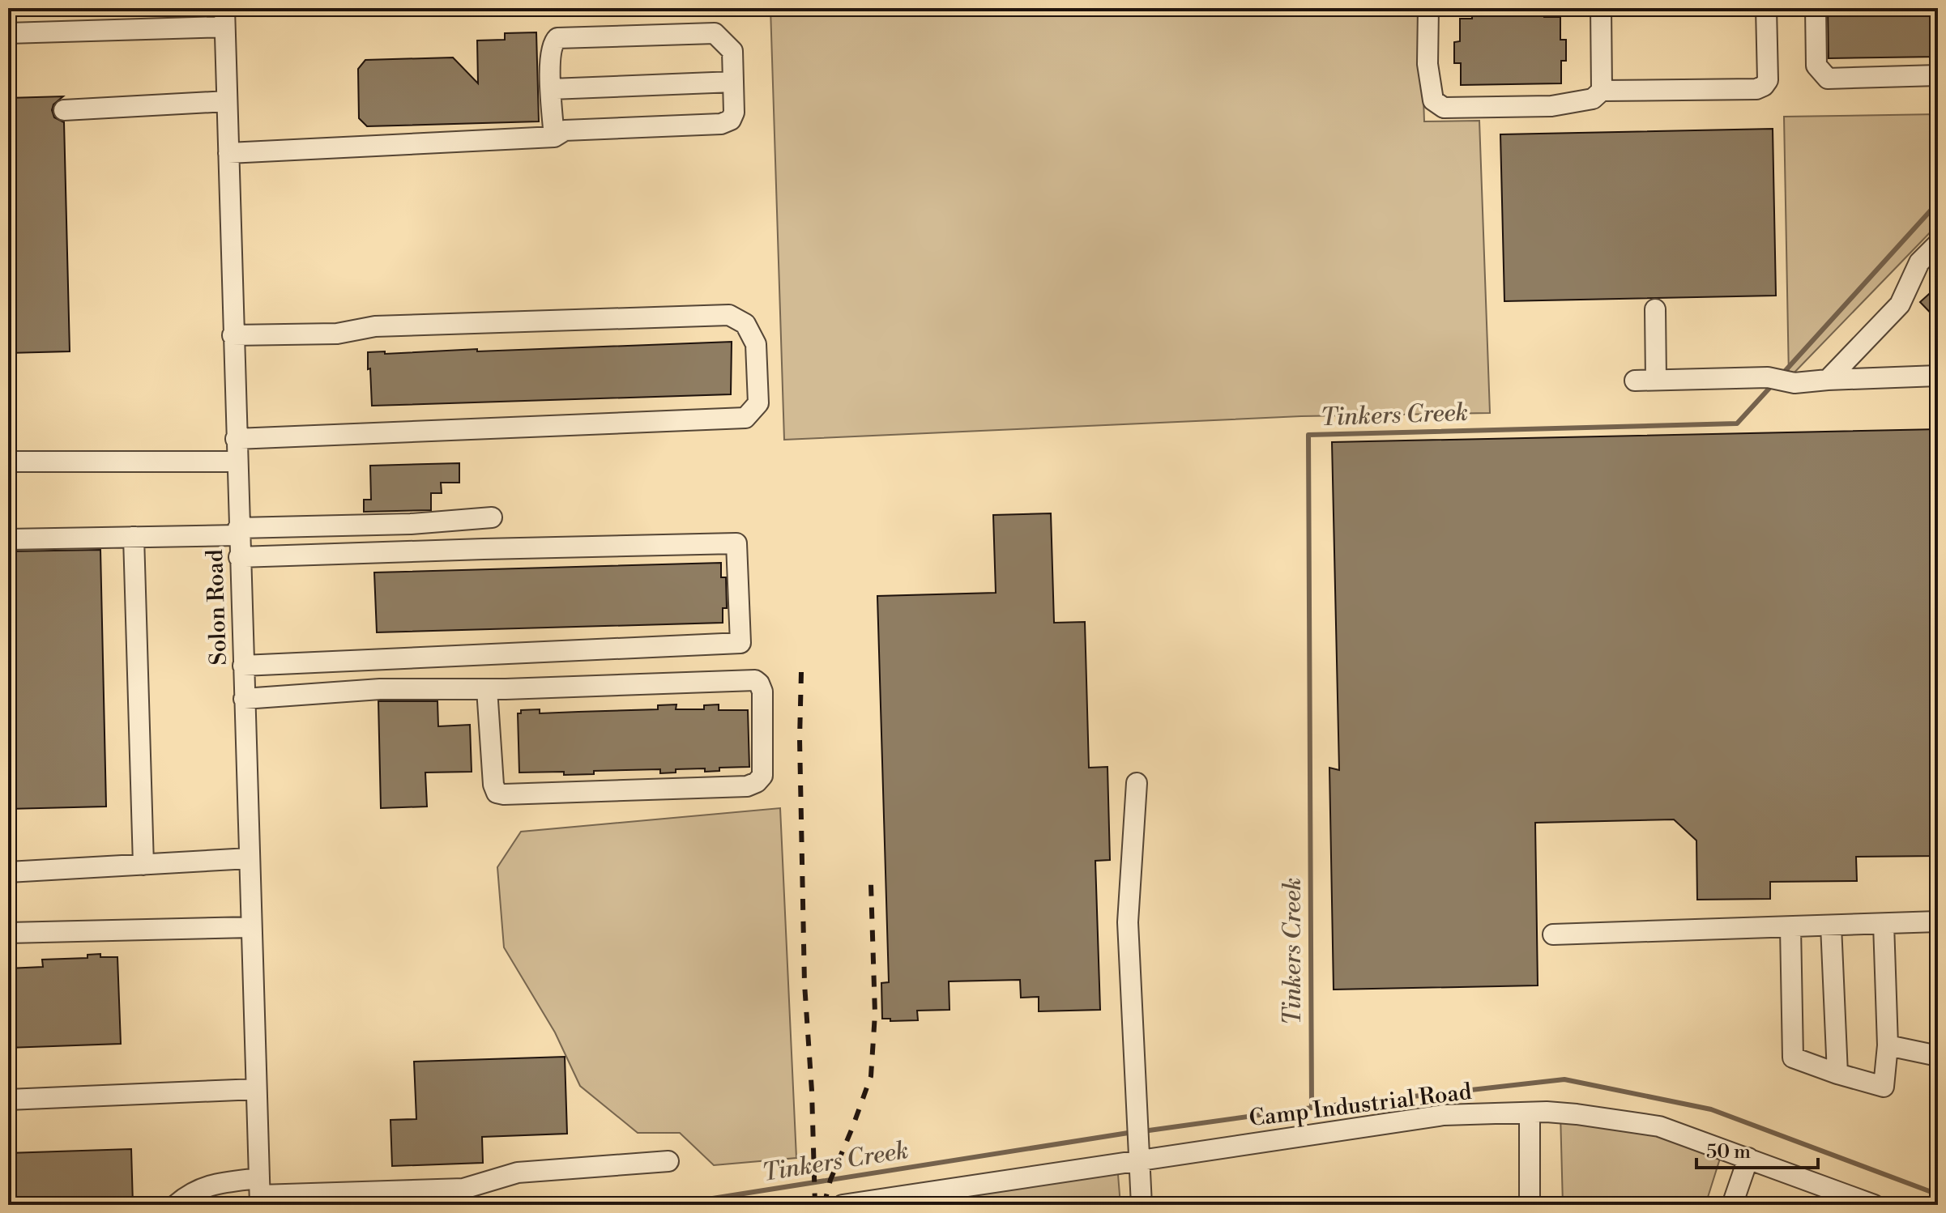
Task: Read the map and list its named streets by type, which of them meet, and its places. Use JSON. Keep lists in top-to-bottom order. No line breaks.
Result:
{"streets":{"street":["Solon Road","Camp Industrial Road"]},"water":["Tinkers Creek"],"scale_bar":"50 m"}
